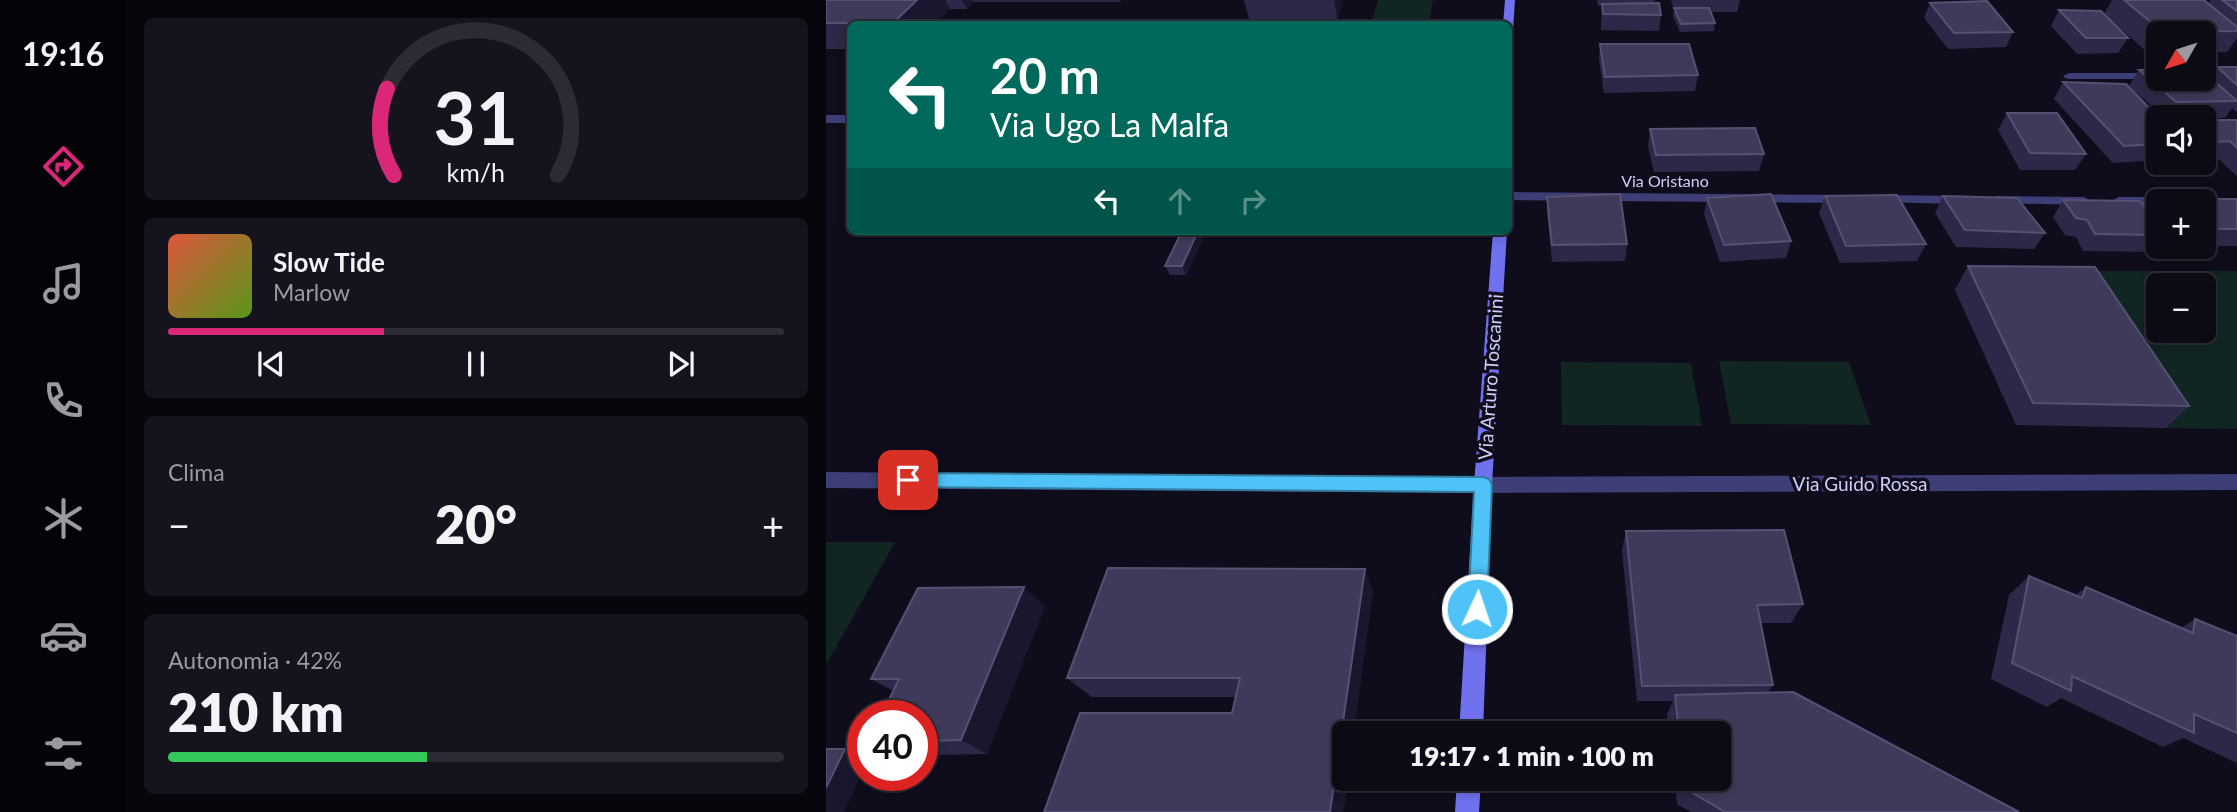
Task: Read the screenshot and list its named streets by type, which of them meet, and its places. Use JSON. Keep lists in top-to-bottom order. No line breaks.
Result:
{"streets":{"street":["Via Oristano","Via Arturo Toscanini","Via Guido Rossa"]},"crossings":[["Via Arturo Toscanini","Via Guido Rossa"]],"north":"bottom left","page":{"tabs":"19:16","map_buttons":["+","−"],"turn":["20 m","Via Ugo La Malfa"],"song":["Slow Tide","Marlow"],"tile":["Clima",["Autonomia · 42%","210 km"]],"heat":["−","20°","+"],"limit":"40","trip":"19:17 · 1 min · 100 m","gauge":["31","km/h"]}}
